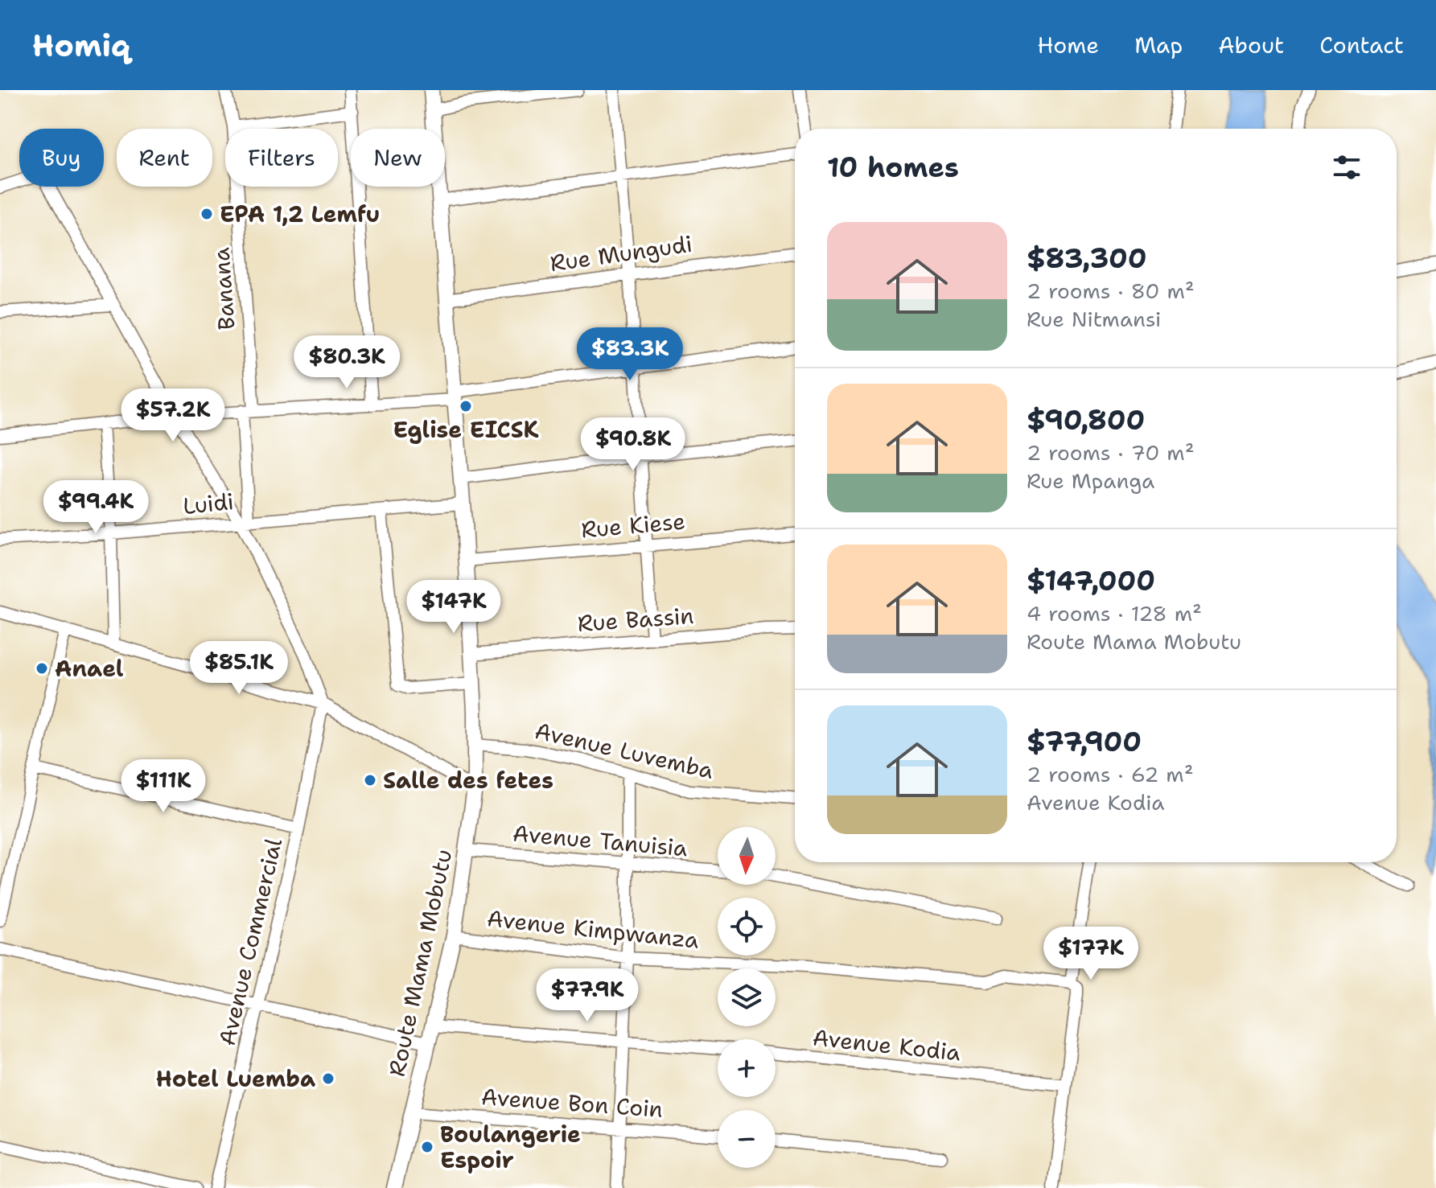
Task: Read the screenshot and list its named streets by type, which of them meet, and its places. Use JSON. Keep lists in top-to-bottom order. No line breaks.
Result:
{"streets":{"street":["Rue Mungudi","Banana","Luidi","Rue Kiese","Rue Bassin","Avenue Luvemba","Avenue Tanuisia","Avenue Kimpwanza","Avenue Commercial","Route Mama Mobutu","Avenue Kodia","Avenue Bon Coin"]},"crossings":[["Rue Mungudi","Route Mama Mobutu"],["Banana","Luidi"],["Luidi","Route Mama Mobutu"],["Rue Kiese","Route Mama Mobutu"],["Rue Bassin","Route Mama Mobutu"],["Avenue Luvemba","Route Mama Mobutu"],["Avenue Tanuisia","Route Mama Mobutu"],["Avenue Kimpwanza","Route Mama Mobutu"],["Route Mama Mobutu","Avenue Bon Coin"]],"places":["EPA 1,2 Lemfu","Eglise EICSK","Anael","Salle des fetes","Hotel Luemba","Boulangerie Espoir"],"north":"bottom","page":{"header":"Homiq","nav":["Home","Map","About","Contact"],"chip":["Buy","Rent","Filters","New"],"heading":"10 homes","list":[{"name":"$83,300","note":"2 rooms · 80 m² · Rue Nitmansi"},{"name":"$90,800","note":"2 rooms · 70 m² · Rue Mpanga"},{"name":"$147,000","note":"4 rooms · 128 m² · Route Mama Mobutu"},{"name":"$77,900","note":"2 rooms · 62 m² · Avenue Kodia"}],"price":["$83.3K","$80.3K","$57.2K","$90.8K","$99.4K","$147K","$85.1K","$111K","$177K","$77.9K"],"map_buttons":["+","−"]}}
